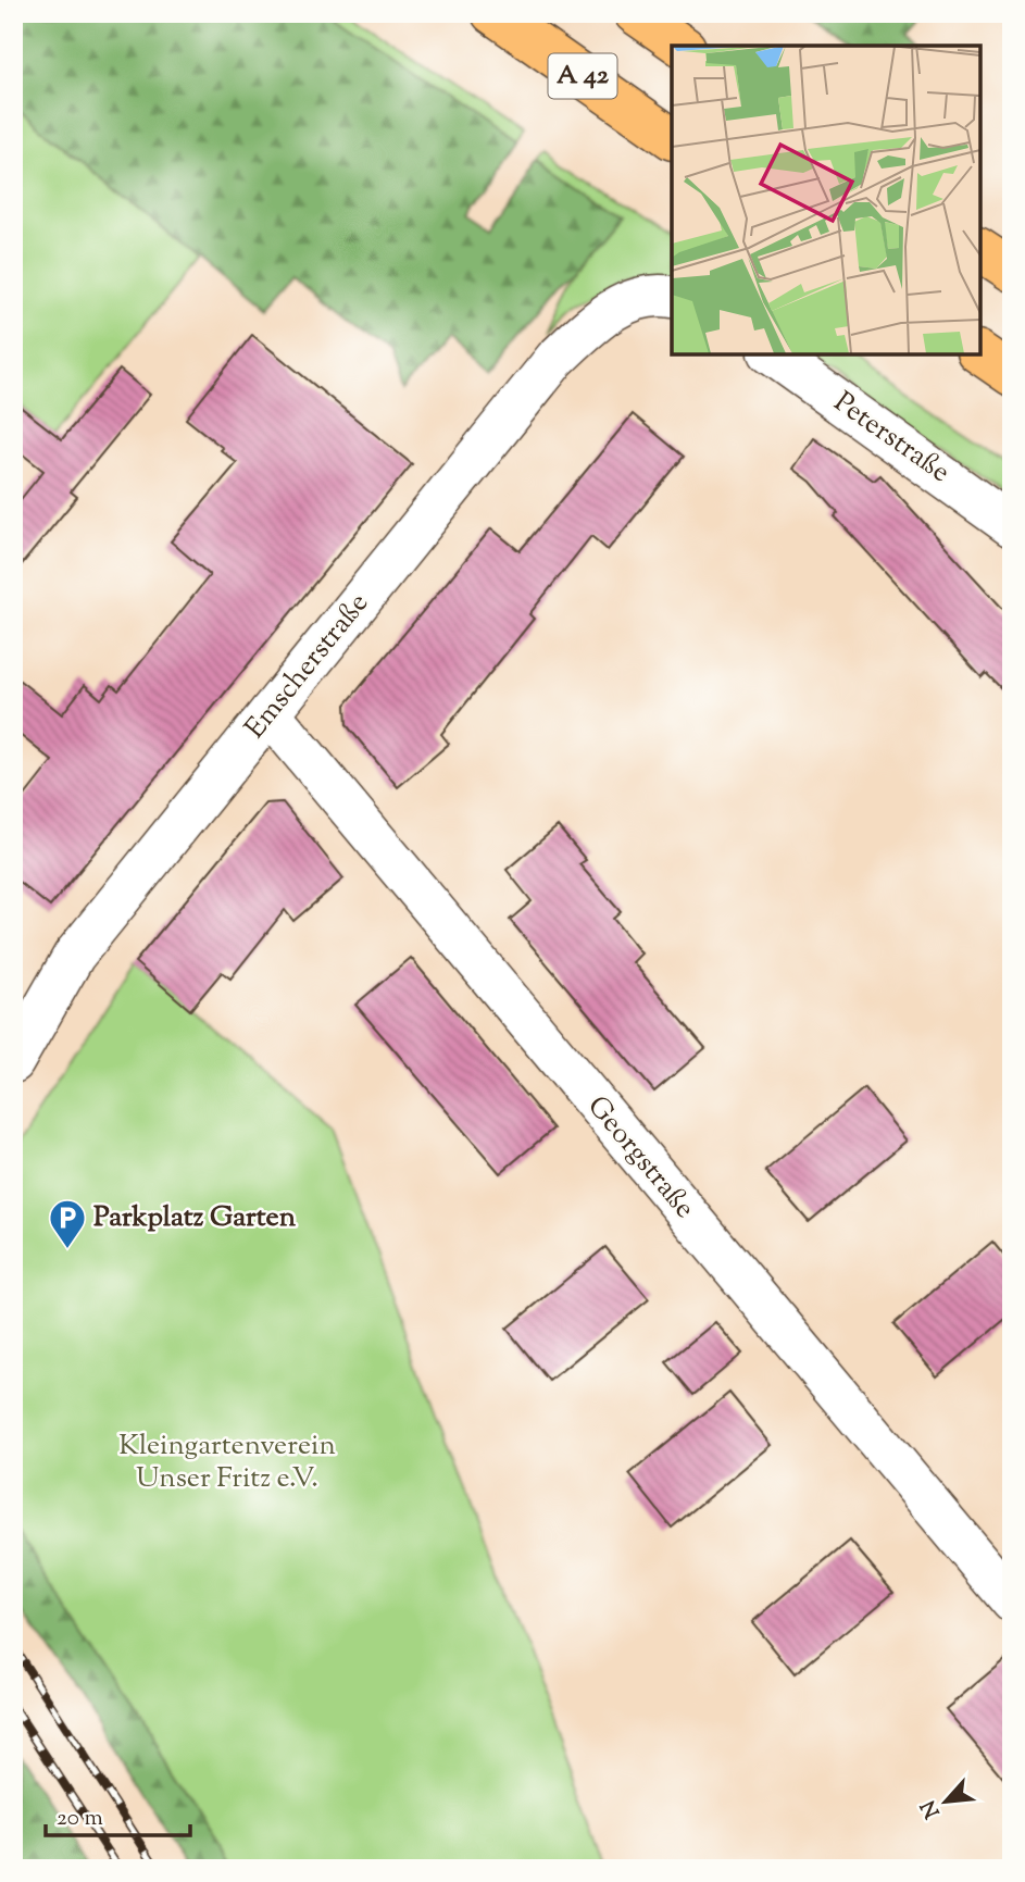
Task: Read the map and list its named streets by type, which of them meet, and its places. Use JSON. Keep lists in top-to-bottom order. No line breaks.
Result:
{"streets":{"highway":["A 42"],"street":["Peterstraße","Emscherstraße","Georgstraße"]},"crossings":[["Emscherstraße","Georgstraße"]],"parks":["Kleingartenverein Unser Fritz e.V."],"places":{"parking":["Parkplatz Garten"]},"scale_bar":"20 m","north":"bottom left"}
